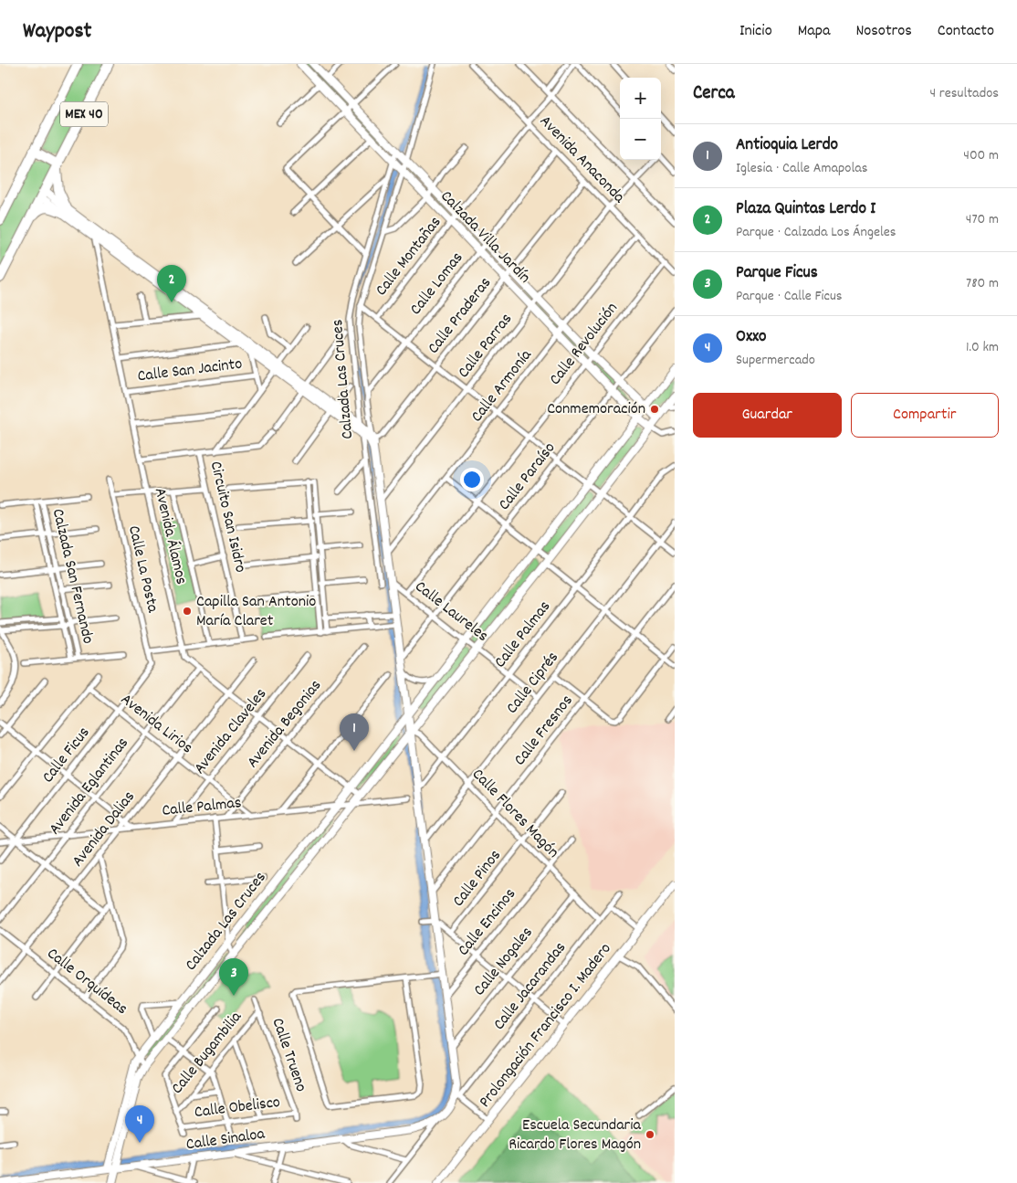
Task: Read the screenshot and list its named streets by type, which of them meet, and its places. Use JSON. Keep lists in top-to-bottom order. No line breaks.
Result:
{"streets":{"highway":["MEX 40"],"street":["Avenida Anaconda","Calzada Villa Jardín","Calle Montañas","Calle Lomas","Calle Praderas","Calle Revolución","Calle Parras","Calle San Jacinto","Calzada Las Cruces","Calle Armonía","Calle Paraíso","Circuito San Isidro","Avenida Álamos","Calle La Posta","Calzada San Fernando","Calle Laureles","Calle Palmas","Calle Ciprés","Avenida Lirios","Avenida Begonias","Calle Fresnos","Avenida Claveles","Calle Ficus","Avenida Eglantinas","Calle Flores Magón","Avenida Dalias","Calle Pinos","Calle Encinos","Calle Nogales","Calle Orquídeas","Calle Jacarandas","Prolongación Francisco I. Madero","Calle Bugambilia","Calle Trueno","Calle Obelisco","Calle Sinaloa"]},"crossings":[["Avenida Anaconda","Calle Montañas"],["Avenida Anaconda","Calle Lomas"],["Avenida Anaconda","Calle Praderas"],["Avenida Anaconda","Calle Revolución"],["Avenida Anaconda","Calle Parras"],["Avenida Anaconda","Calle Armonía"],["Calzada Villa Jardín","Calle Montañas"],["Calzada Villa Jardín","Calle Lomas"],["Calzada Villa Jardín","Calle Praderas"],["Calzada Villa Jardín","Calle Revolución"],["Calzada Villa Jardín","Calle Parras"],["Calzada Villa Jardín","Calzada Las Cruces"],["Calzada Villa Jardín","Calle Armonía"],["Calzada Villa Jardín","Calle Paraíso"],["Calle Lomas","Calzada Las Cruces"],["Calle Praderas","Calzada Las Cruces"],["Calle Revolución","Calle Laureles"],["Calle Parras","Calzada Las Cruces"],["Calle San Jacinto","Avenida Álamos"],["Calzada Las Cruces","Calle Armonía"],["Calzada Las Cruces","Calle Paraíso"],["Calzada Las Cruces","Avenida Álamos"],["Calzada Las Cruces","Calle Laureles"],["Calzada Las Cruces","Calle Palmas"],["Calzada Las Cruces","Calle Ciprés"],["Calzada Las Cruces","Calle Fresnos"],["Calzada Las Cruces","Calle Flores Magón"],["Calzada Las Cruces","Calle Encinos"],["Calzada Las Cruces","Calle Nogales"],["Calzada Las Cruces","Calle Orquídeas"],["Calzada Las Cruces","Calle Jacarandas"],["Calzada Las Cruces","Calle Sinaloa"],["Calle Paraíso","Calle Laureles"],["Avenida Álamos","Avenida Begonias"],["Avenida Álamos","Avenida Claveles"],["Avenida Álamos","Avenida Eglantinas"],["Avenida Álamos","Avenida Dalias"],["Calle La Posta","Calle Ficus"],["Calle Laureles","Calle Palmas"],["Calle Laureles","Calle Ciprés"],["Calle Palmas","Avenida Lirios"],["Calle Palmas","Avenida Begonias"],["Calle Palmas","Avenida Claveles"],["Calle Palmas","Calle Ficus"],["Calle Palmas","Avenida Eglantinas"],["Calle Palmas","Calle Flores Magón"],["Calle Palmas","Avenida Dalias"],["Calle Ciprés","Calle Flores Magón"],["Avenida Lirios","Avenida Begonias"],["Avenida Lirios","Avenida Claveles"],["Avenida Lirios","Calle Ficus"],["Avenida Lirios","Avenida Eglantinas"],["Avenida Lirios","Avenida Dalias"],["Calle Fresnos","Calle Flores Magón"],["Calle Flores Magón","Calle Pinos"],["Calle Flores Magón","Calle Encinos"],["Calle Flores Magón","Calle Nogales"],["Calle Flores Magón","Calle Jacarandas"],["Avenida Dalias","Calle Orquídeas"],["Calle Bugambilia","Calle Trueno"],["Calle Trueno","Calle Obelisco"]],"places":["Conmemoración","Capilla San Antonio María Claret","Escuela Secundaria Ricardo Flores Magón"],"page":{"header":"Waypost","nav":["Inicio","Mapa","Nosotros","Contacto"],"heading":["Cerca","4 resultados"],"map_buttons":["+","−"],"list":[{"mark":"1","name":"Antioquia Lerdo","note":"Iglesia · Calle Amapolas","value":"400 m"},{"mark":"2","name":"Plaza Quintas Lerdo I","note":"Parque · Calzada Los Ángeles","value":"470 m"},{"mark":"3","name":"Parque Ficus","note":"Parque · Calle Ficus","value":"780 m"},{"mark":"4","name":"Oxxo","note":"Supermercado","value":"1.0 km"}],"pins":["2","1","3","4"],"buttons":["Guardar","Compartir"]}}
